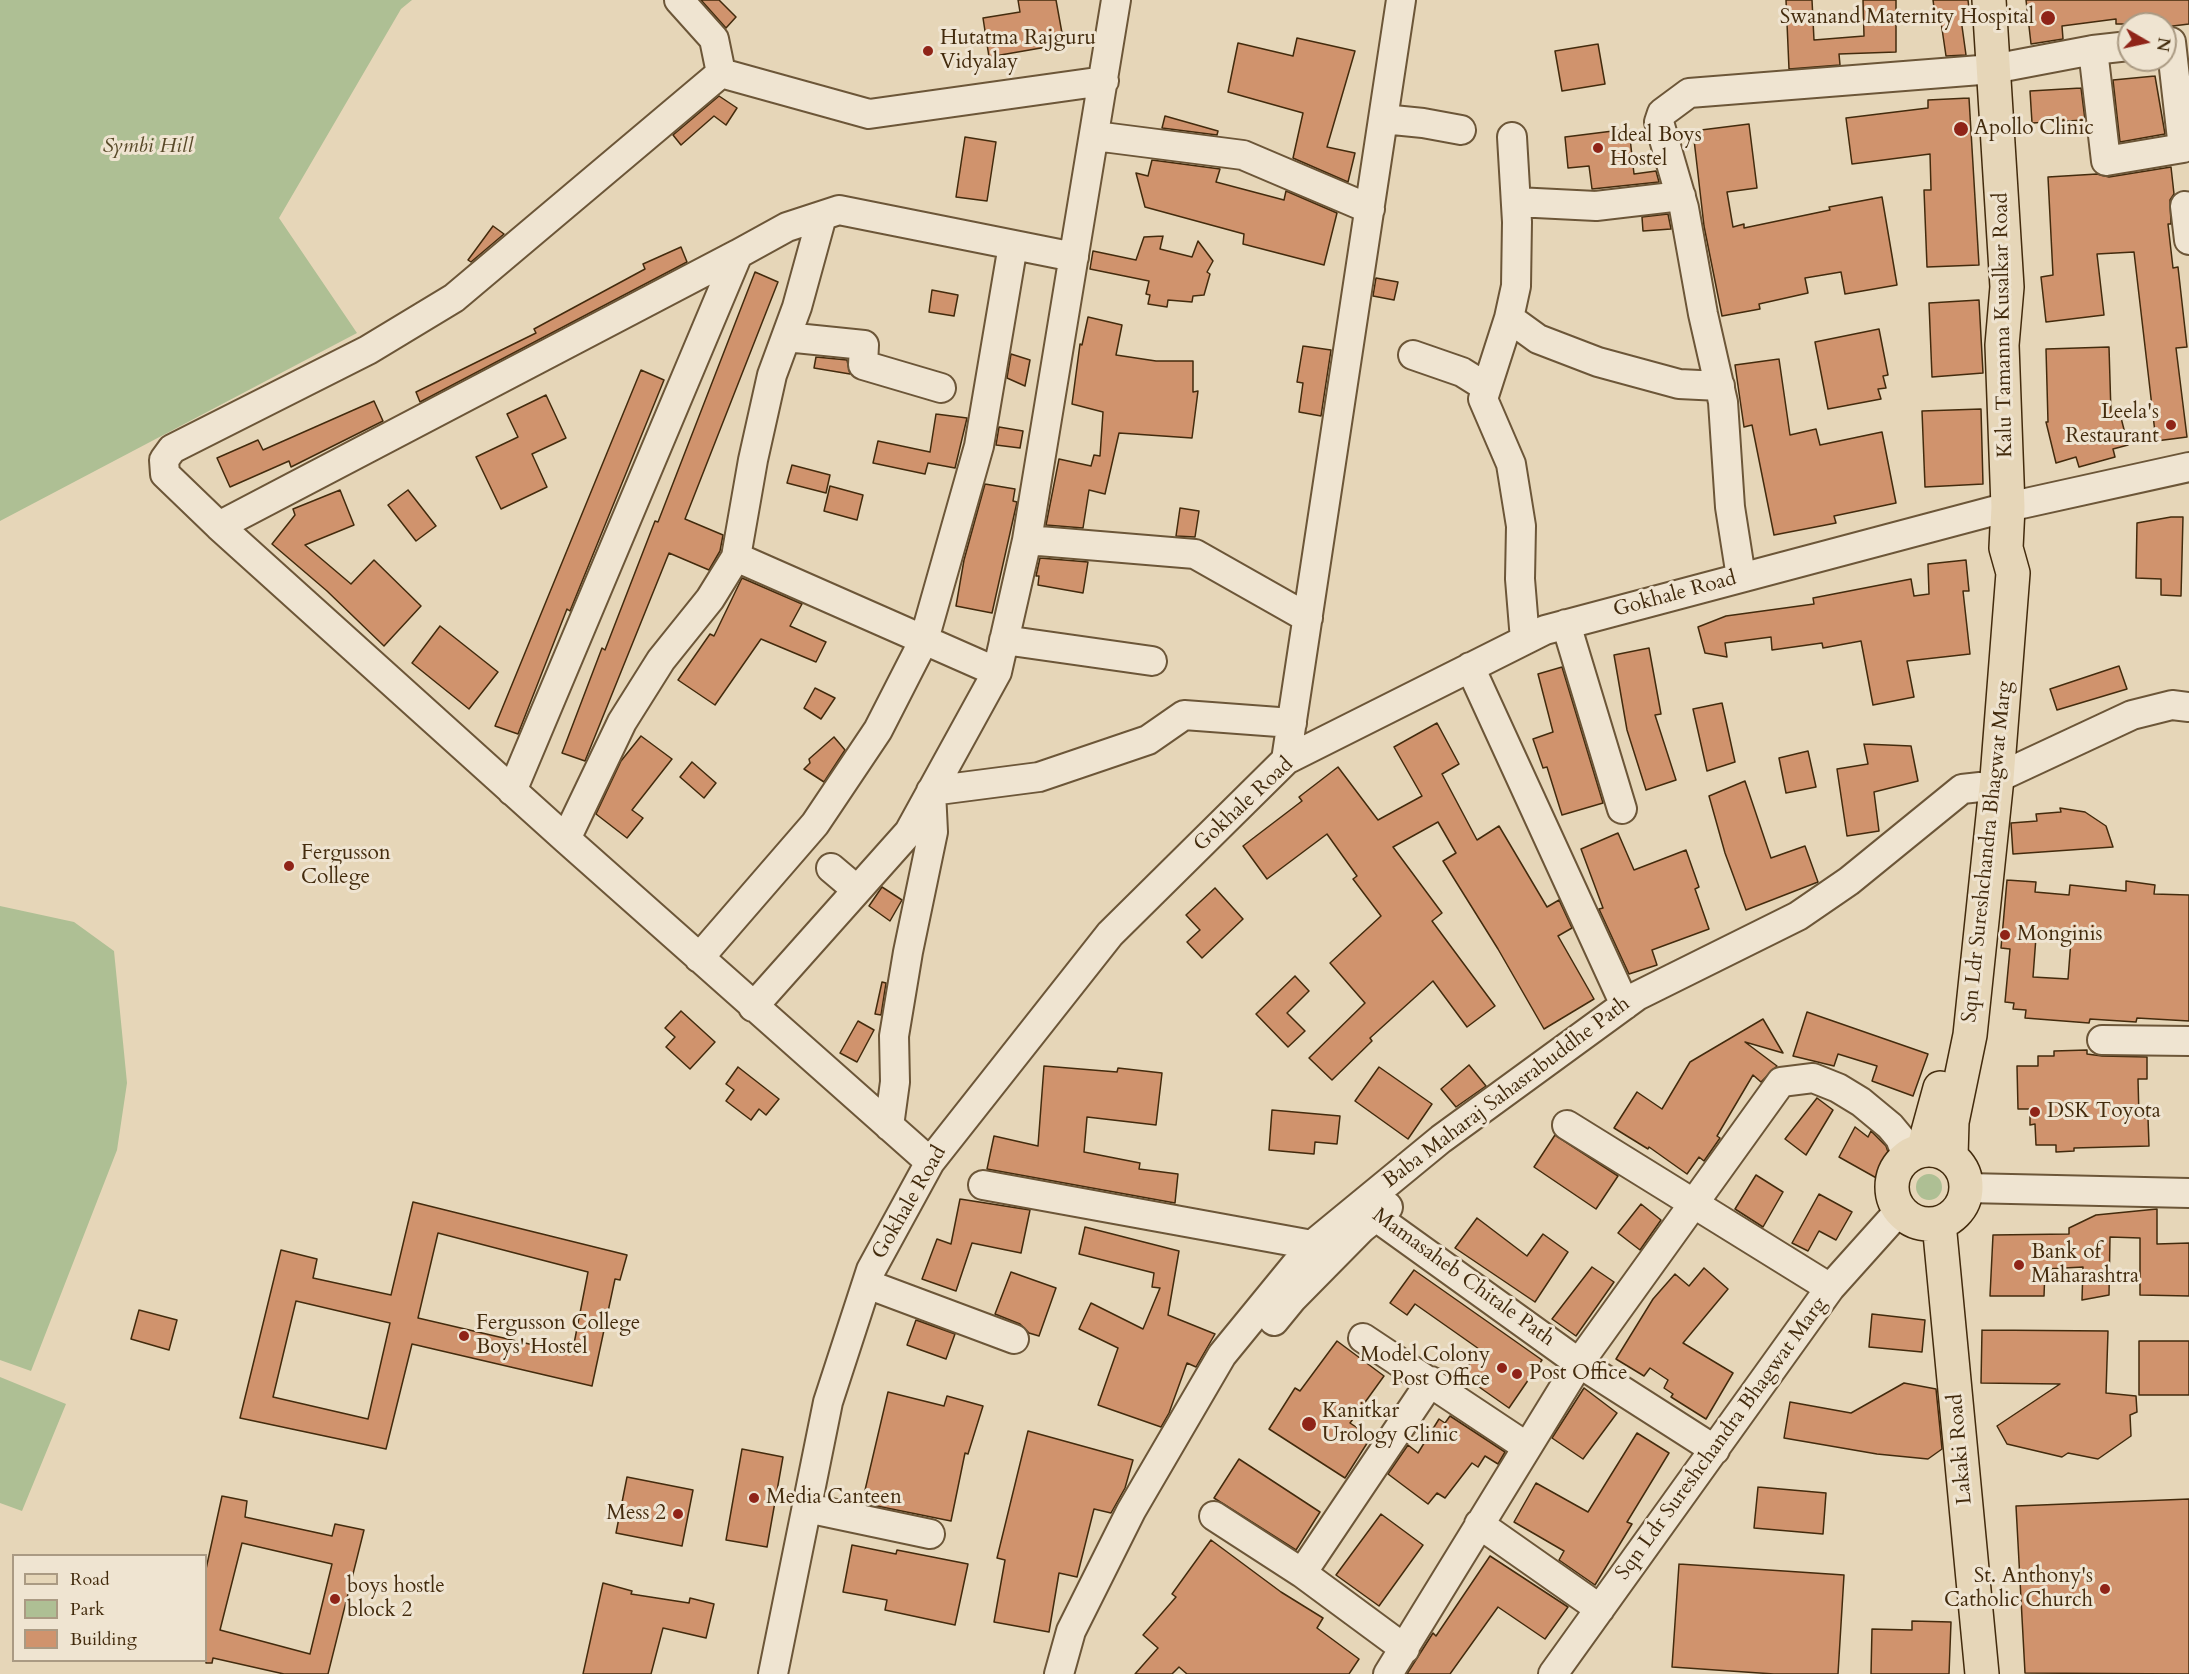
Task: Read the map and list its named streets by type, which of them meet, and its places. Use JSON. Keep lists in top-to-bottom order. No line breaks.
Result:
{"streets":{"main road":["Kalu Tamanna Kusalkar Road","Sqn Ldr Sureshchandra Bhagwat Marg","Lakaki Road"],"street":["Gokhale Road","Baba Maharaj Sahasrabuddhe Path","Mamasaheb Chitale Path"]},"crossings":[["Kalu Tamanna Kusalkar Road","Gokhale Road"],["Kalu Tamanna Kusalkar Road","Sqn Ldr Sureshchandra Bhagwat Marg"],["Gokhale Road","Sqn Ldr Sureshchandra Bhagwat Marg"],["Sqn Ldr Sureshchandra Bhagwat Marg","Baba Maharaj Sahasrabuddhe Path"],["Sqn Ldr Sureshchandra Bhagwat Marg","Mamasaheb Chitale Path"],["Sqn Ldr Sureshchandra Bhagwat Marg","Lakaki Road"],["Baba Maharaj Sahasrabuddhe Path","Mamasaheb Chitale Path"]],"parks":["Symbi Hill"],"places":["Swanand Maternity Hospital","Hutatma Rajguru Vidyalay","Apollo Clinic","Ideal Boys Hostel","Leela's Restaurant","Fergusson College","Monginis","DSK Toyota","Bank of Maharashtra","Fergusson College Boys' Hostel","Model Colony Post Office","Post Office","Kanitkar Urology Clinic","Media Canteen","Mess 2","St. Anthony's Catholic Church","boys hostle block 2"],"legend":["Road","Park","Building"],"north":"right"}
